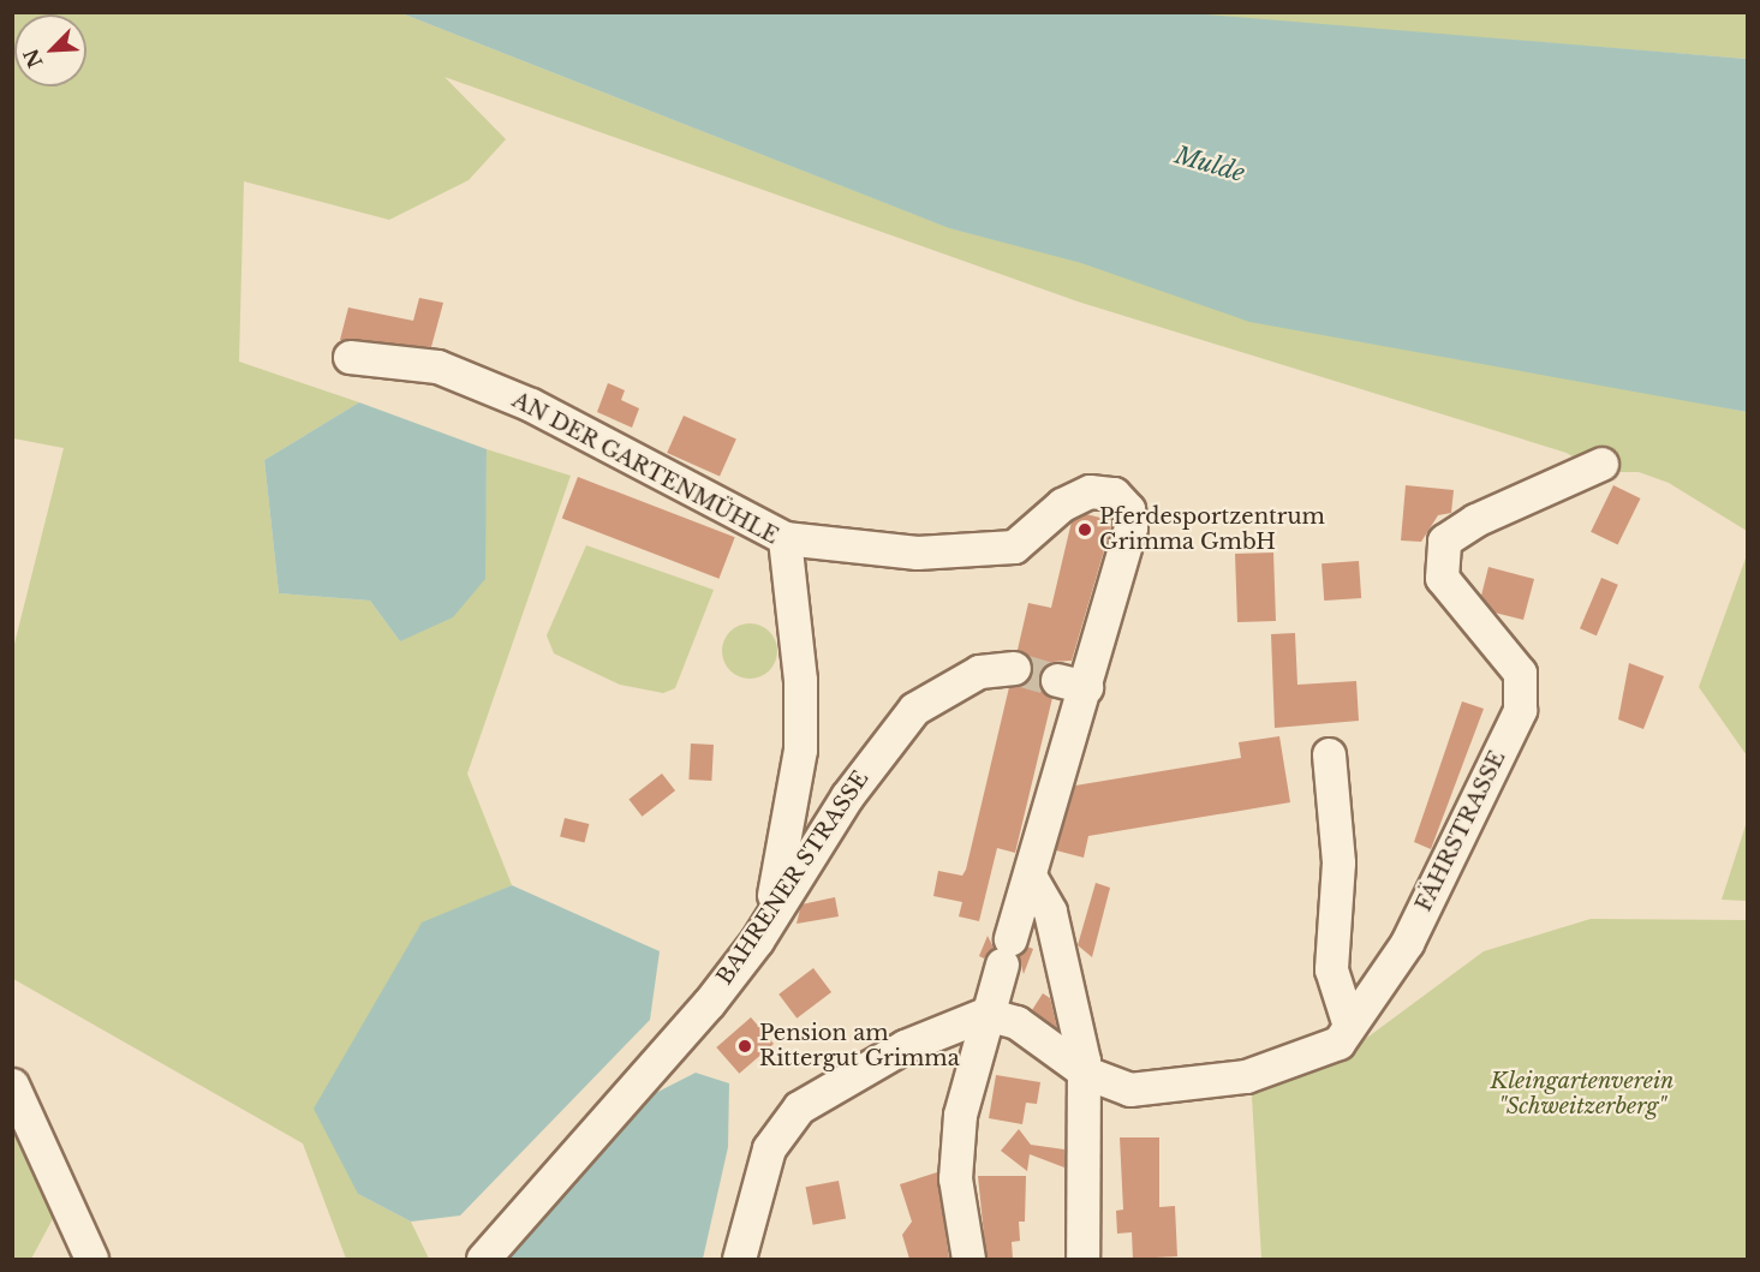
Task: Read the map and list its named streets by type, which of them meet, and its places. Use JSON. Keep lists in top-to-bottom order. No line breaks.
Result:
{"streets":{"street":["AN DER GARTENMÜHLE","FÄHRSTRASSE","BAHRENER STRASSE"]},"crossings":[["AN DER GARTENMÜHLE","BAHRENER STRASSE"]],"water":["Mulde"],"parks":["Kleingartenverein \"Schweitzerberg\""],"places":["Pferdesportzentrum Grimma GmbH","Pension am Rittergut Grimma"],"north":"bottom left"}
